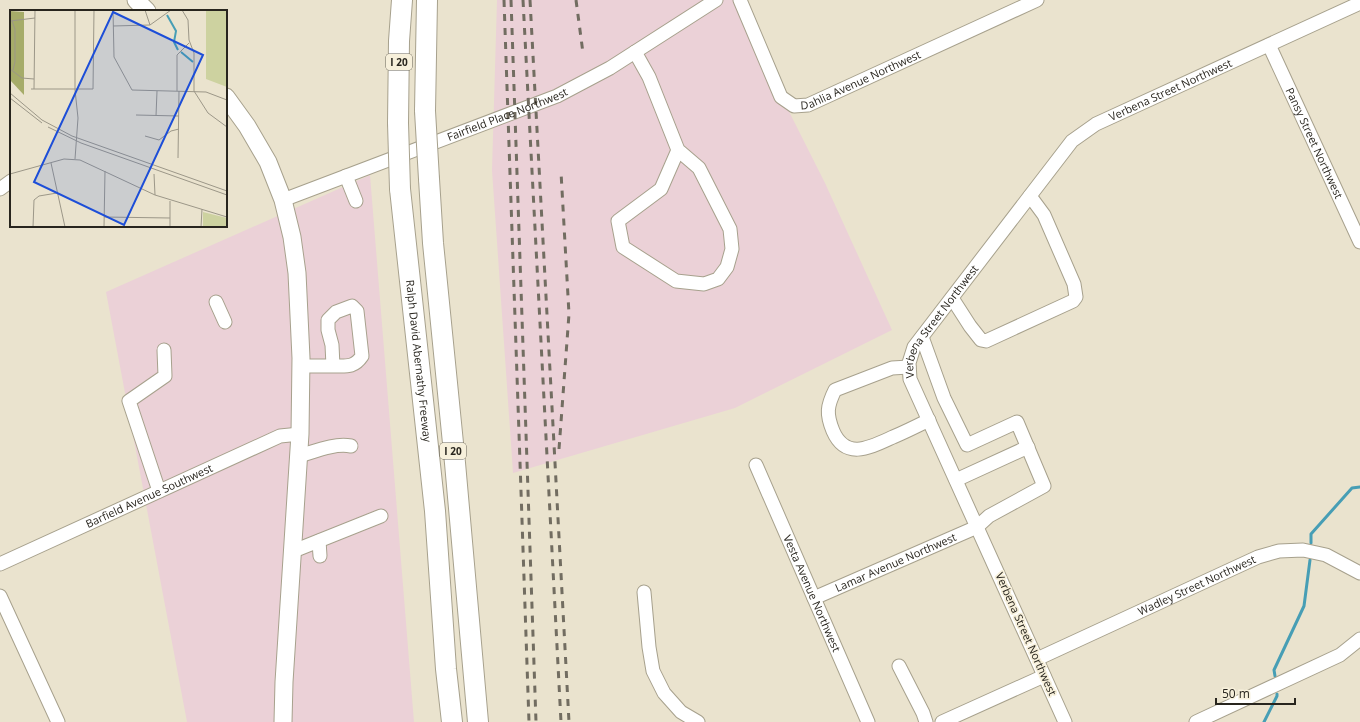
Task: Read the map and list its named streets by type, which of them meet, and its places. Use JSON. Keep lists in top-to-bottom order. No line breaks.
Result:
{"streets":{"highway":["I 20","Ralph David Abernathy Freeway"],"street":["Dahlia Avenue Northwest","Verbena Street Northwest","Fairfield Place Northwest","Pansy Street Northwest","Barfield Avenue Southwest","Lamar Avenue Northwest","Wadley Street Northwest","Vesta Avenue Northwest"]},"crossings":[["Verbena Street Northwest","Pansy Street Northwest"],["Verbena Street Northwest","Lamar Avenue Northwest"],["Verbena Street Northwest","Wadley Street Northwest"],["Lamar Avenue Northwest","Vesta Avenue Northwest"]],"scale_bar":"50 m"}
